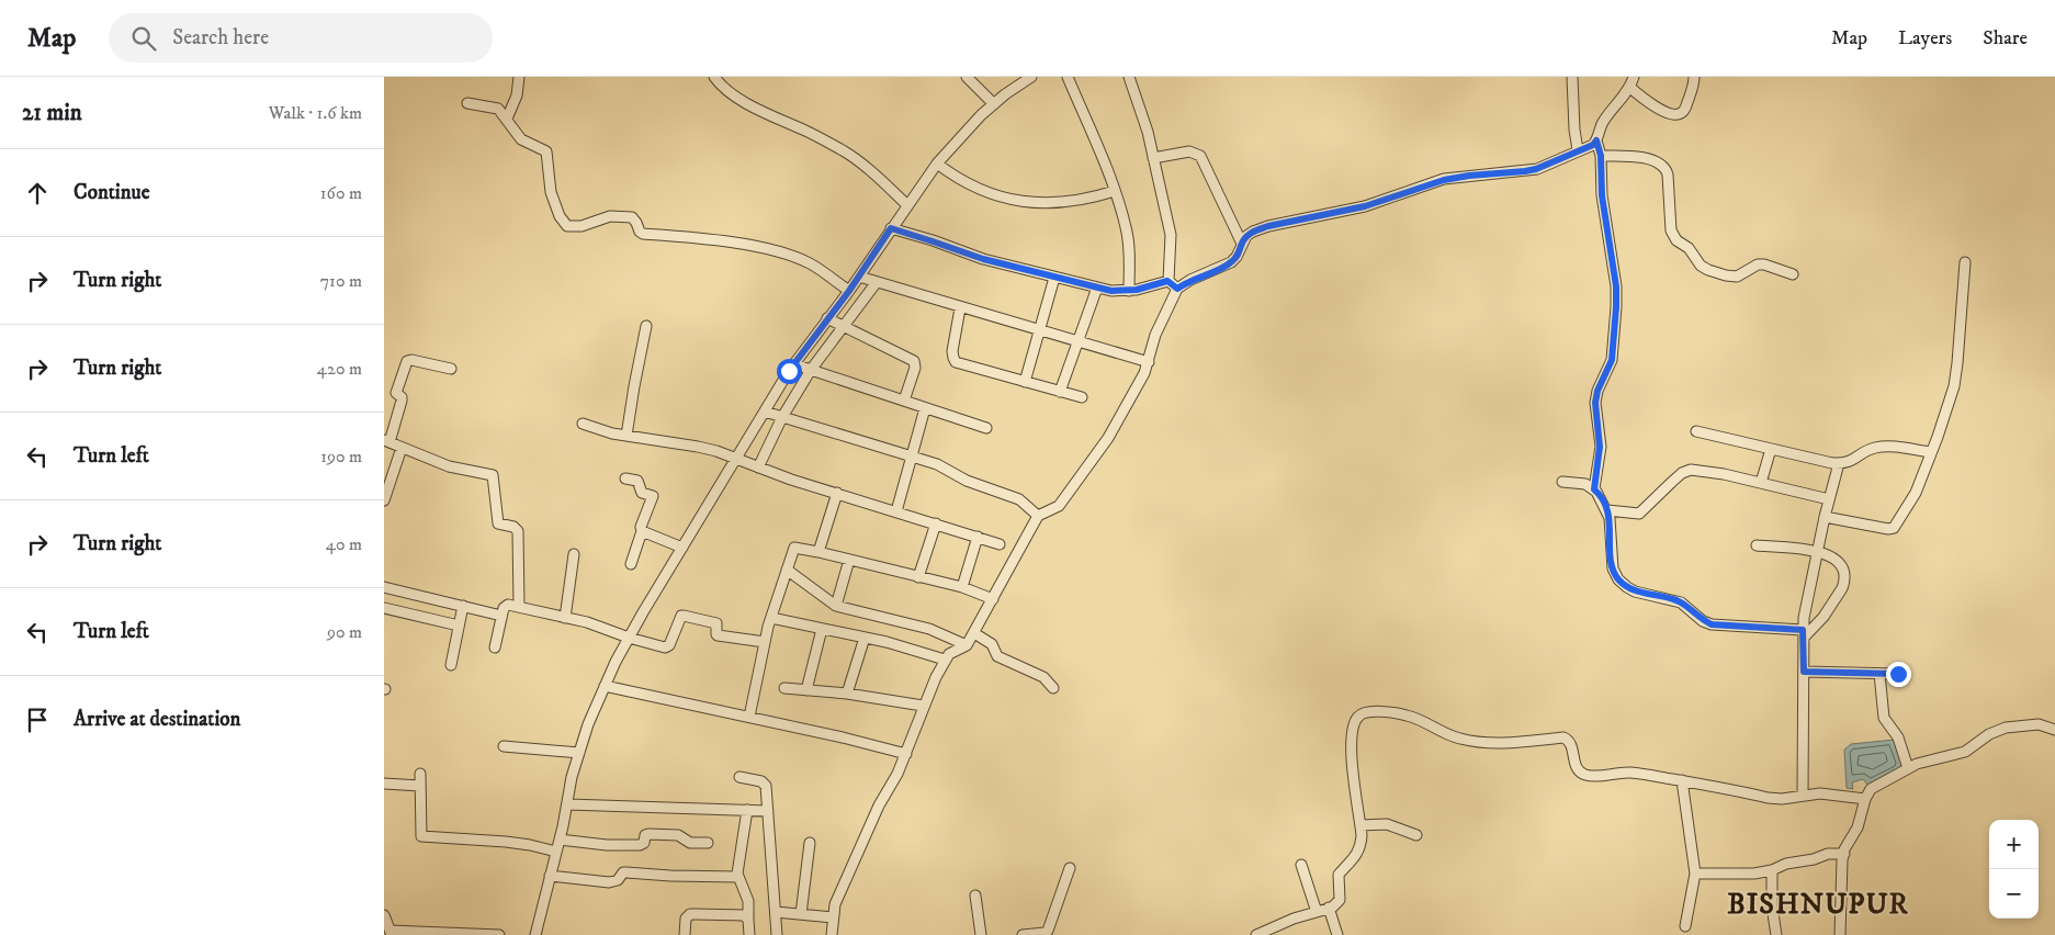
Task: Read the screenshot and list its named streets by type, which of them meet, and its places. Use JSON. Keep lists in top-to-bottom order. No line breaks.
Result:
{"districts":["BISHNUPUR"],"page":{"header":"Map","search":"Search here","nav":["Map","Layers","Share"],"heading":["21 min","Walk · 1.6 km"],"list":[["Continue","160 m"],["Turn right","710 m"],["Turn right","420 m"],["Turn left","190 m"],["Turn right","40 m"],["Turn left","90 m"],"Arrive at destination"],"map_buttons":["+","−"]}}
